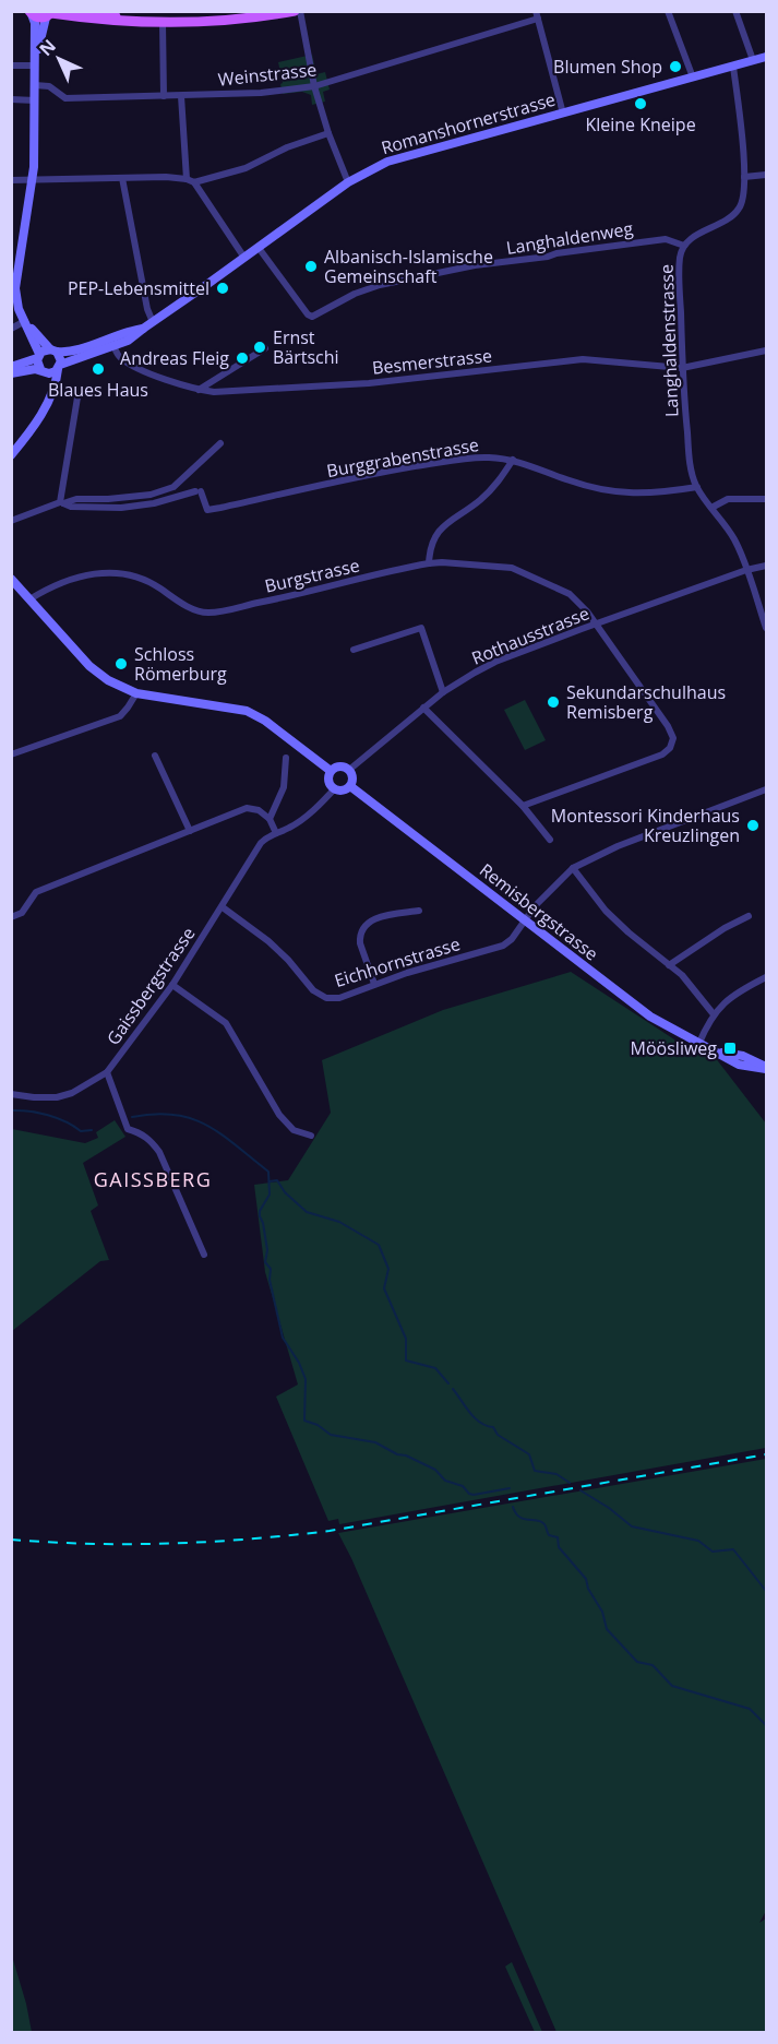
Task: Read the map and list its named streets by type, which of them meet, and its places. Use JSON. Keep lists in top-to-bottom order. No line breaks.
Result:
{"streets":{"street":["Weinstrasse","Romanshornerstrasse","Langhaldenweg","Langhaldenstrasse","Besmerstrasse","Burggrabenstrasse","Burgstrasse","Rothausstrasse","Remisbergstrasse","Eichhornstrasse","Gaissbergstrasse"]},"crossings":[["Romanshornerstrasse","Langhaldenweg"],["Romanshornerstrasse","Langhaldenstrasse"],["Romanshornerstrasse","Besmerstrasse"],["Langhaldenweg","Langhaldenstrasse"],["Langhaldenstrasse","Besmerstrasse"],["Langhaldenstrasse","Burggrabenstrasse"],["Langhaldenstrasse","Rothausstrasse"],["Burgstrasse","Rothausstrasse"],["Rothausstrasse","Remisbergstrasse"],["Rothausstrasse","Gaissbergstrasse"],["Remisbergstrasse","Eichhornstrasse"],["Remisbergstrasse","Gaissbergstrasse"],["Eichhornstrasse","Gaissbergstrasse"]],"districts":["GAISSBERG"],"places":{"other":["Blumen Shop","Kleine Kneipe","Albanisch-Islamische Gemeinschaft","PEP-Lebensmittel","Ernst Bärtschi","Andreas Fleig","Blaues Haus","Schloss Römerburg","Sekundarschulhaus Remisberg","Montessori Kinderhaus Kreuzlingen"],"transit":["Möösliweg"]},"north":"top left"}
